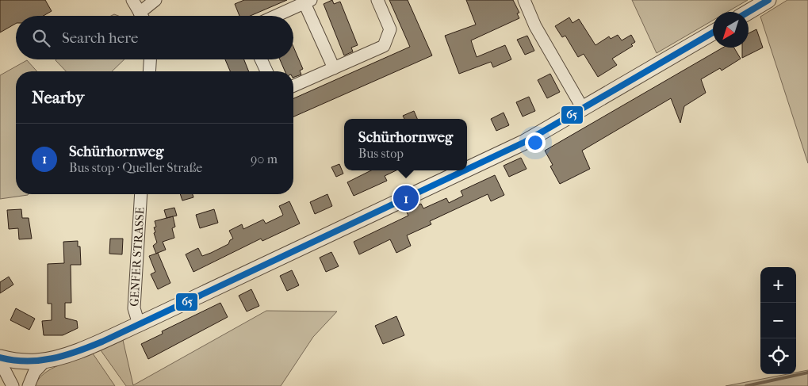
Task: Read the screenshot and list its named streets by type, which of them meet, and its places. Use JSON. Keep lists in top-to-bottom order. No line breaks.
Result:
{"streets":{"street":["GENFER STRASSE"]},"lines":["transit line 65"],"north":"bottom left","page":{"search":"Search here","heading":"Nearby","popup":["Schürhornweg","Bus stop"],"list":[{"mark":"1","name":"Schürhornweg","note":"Bus stop · Queller Straße","value":"90 m"}],"pins":"1","map_buttons":["+","−"]}}
